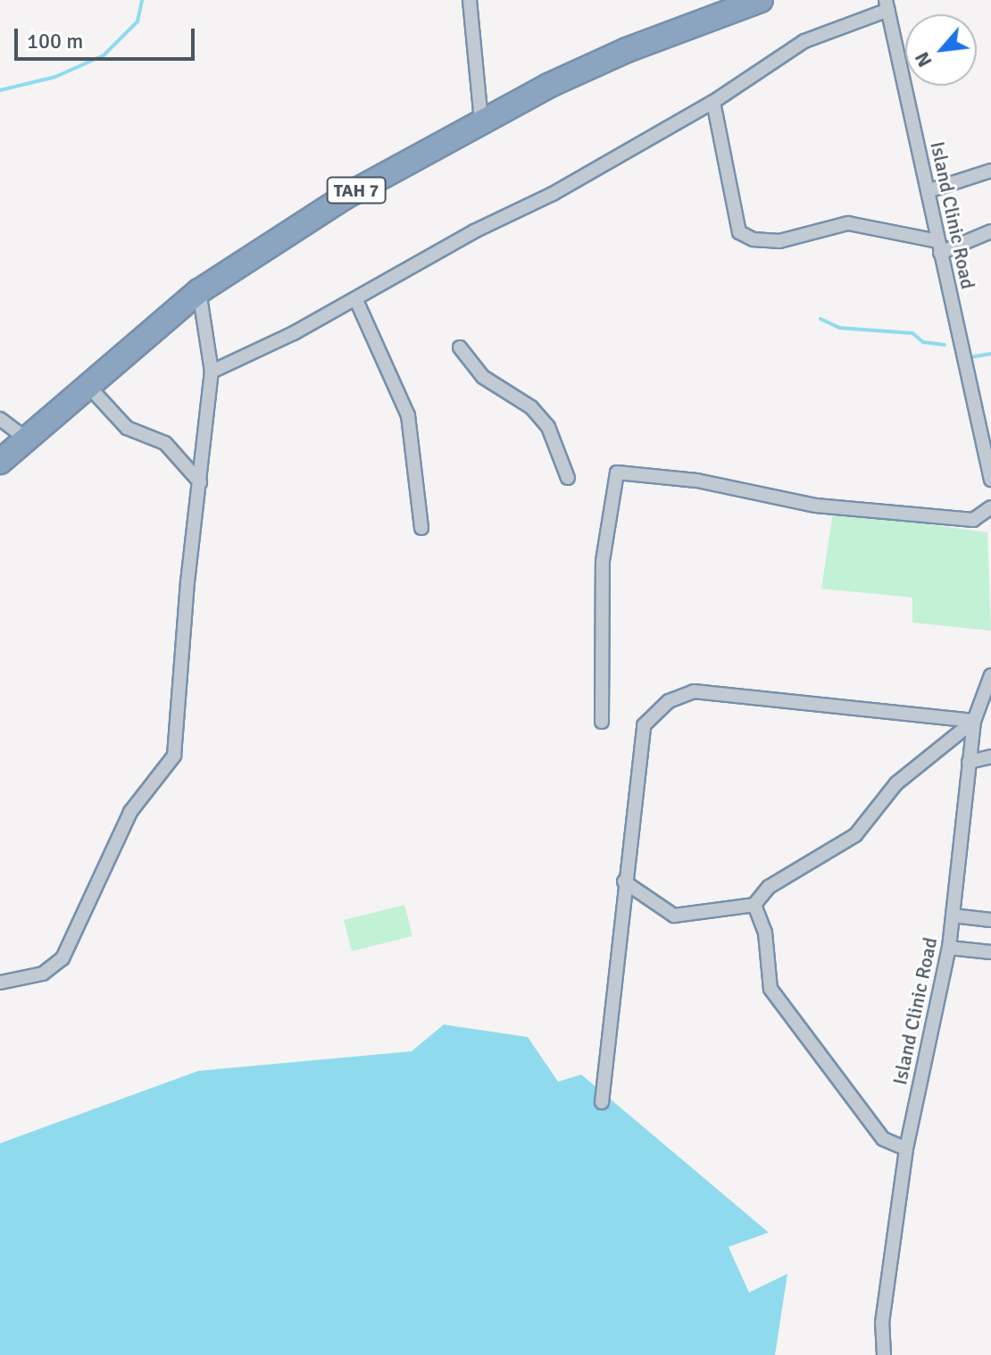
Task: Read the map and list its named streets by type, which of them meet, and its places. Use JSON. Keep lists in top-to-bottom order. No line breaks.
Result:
{"streets":{"highway":["TAH 7"],"street":["Island Clinic Road"]},"scale_bar":"100 m","north":"bottom left"}
